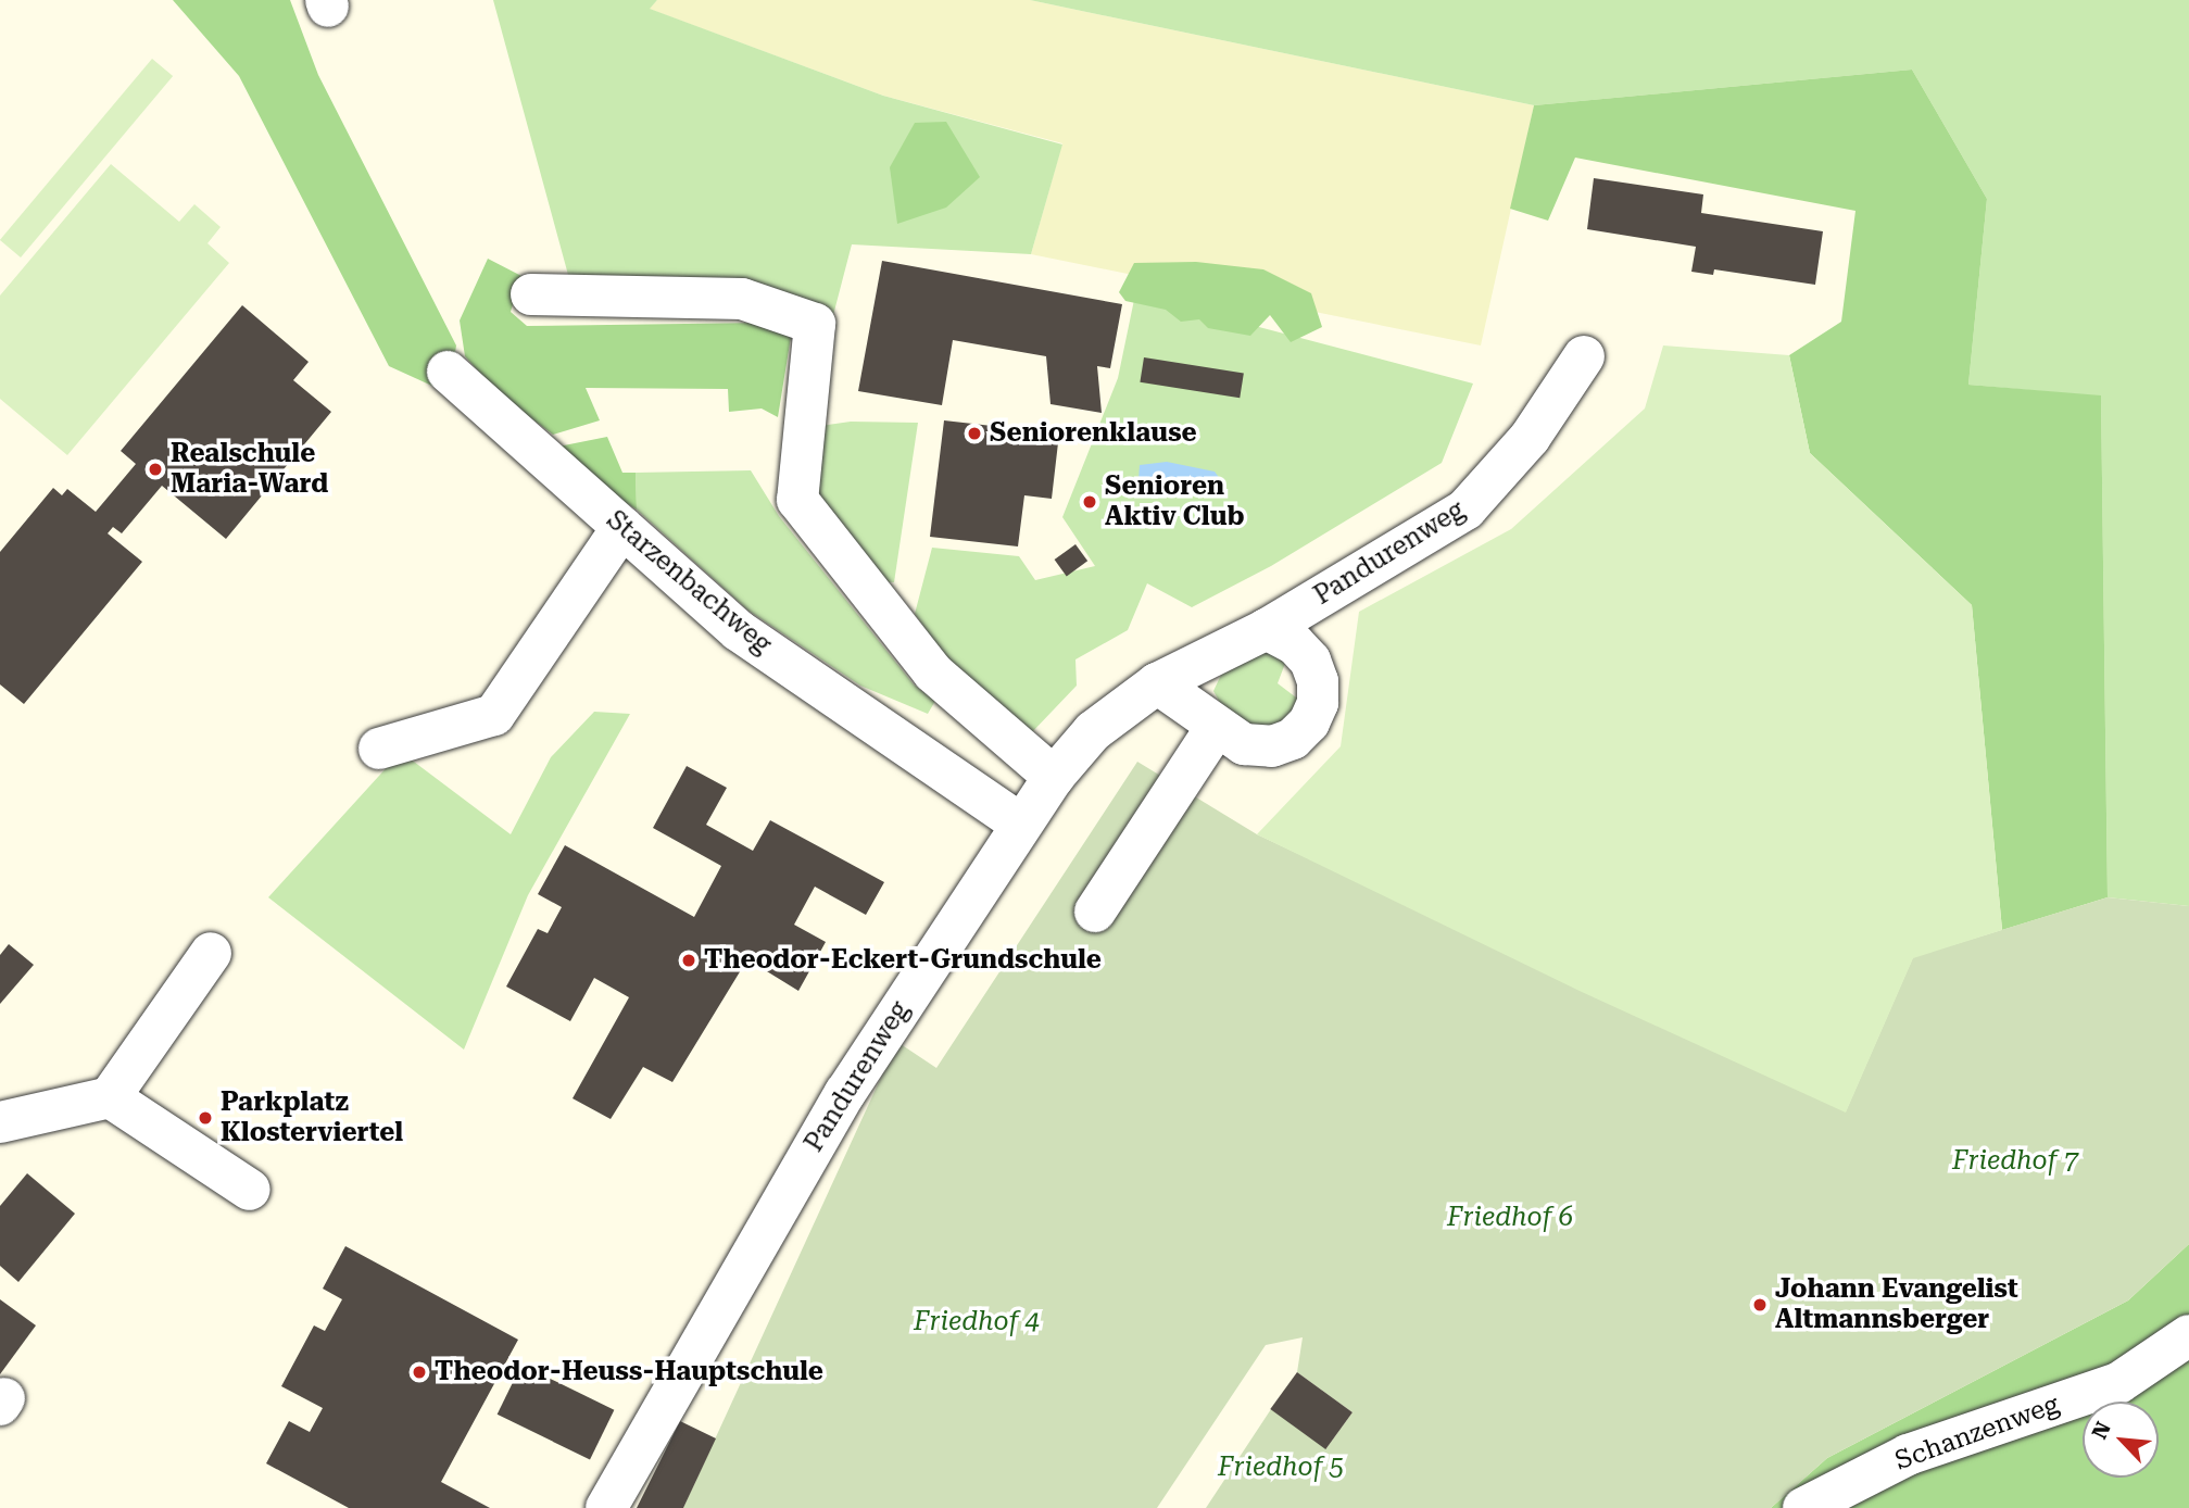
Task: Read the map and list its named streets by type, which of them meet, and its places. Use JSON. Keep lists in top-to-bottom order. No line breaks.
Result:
{"streets":{"street":["Pandurenweg","Starzenbachweg","Schanzenweg"]},"crossings":[["Pandurenweg","Starzenbachweg"]],"parks":["Friedhof 7","Friedhof 6","Friedhof 4","Friedhof 5"],"places":["Seniorenklause","Realschule Maria-Ward","Senioren Aktiv Club","Theodor-Eckert-Grundschule","Parkplatz Klosterviertel","Johann Evangelist Altmannsberger","Theodor-Heuss-Hauptschule"],"north":"top left"}
